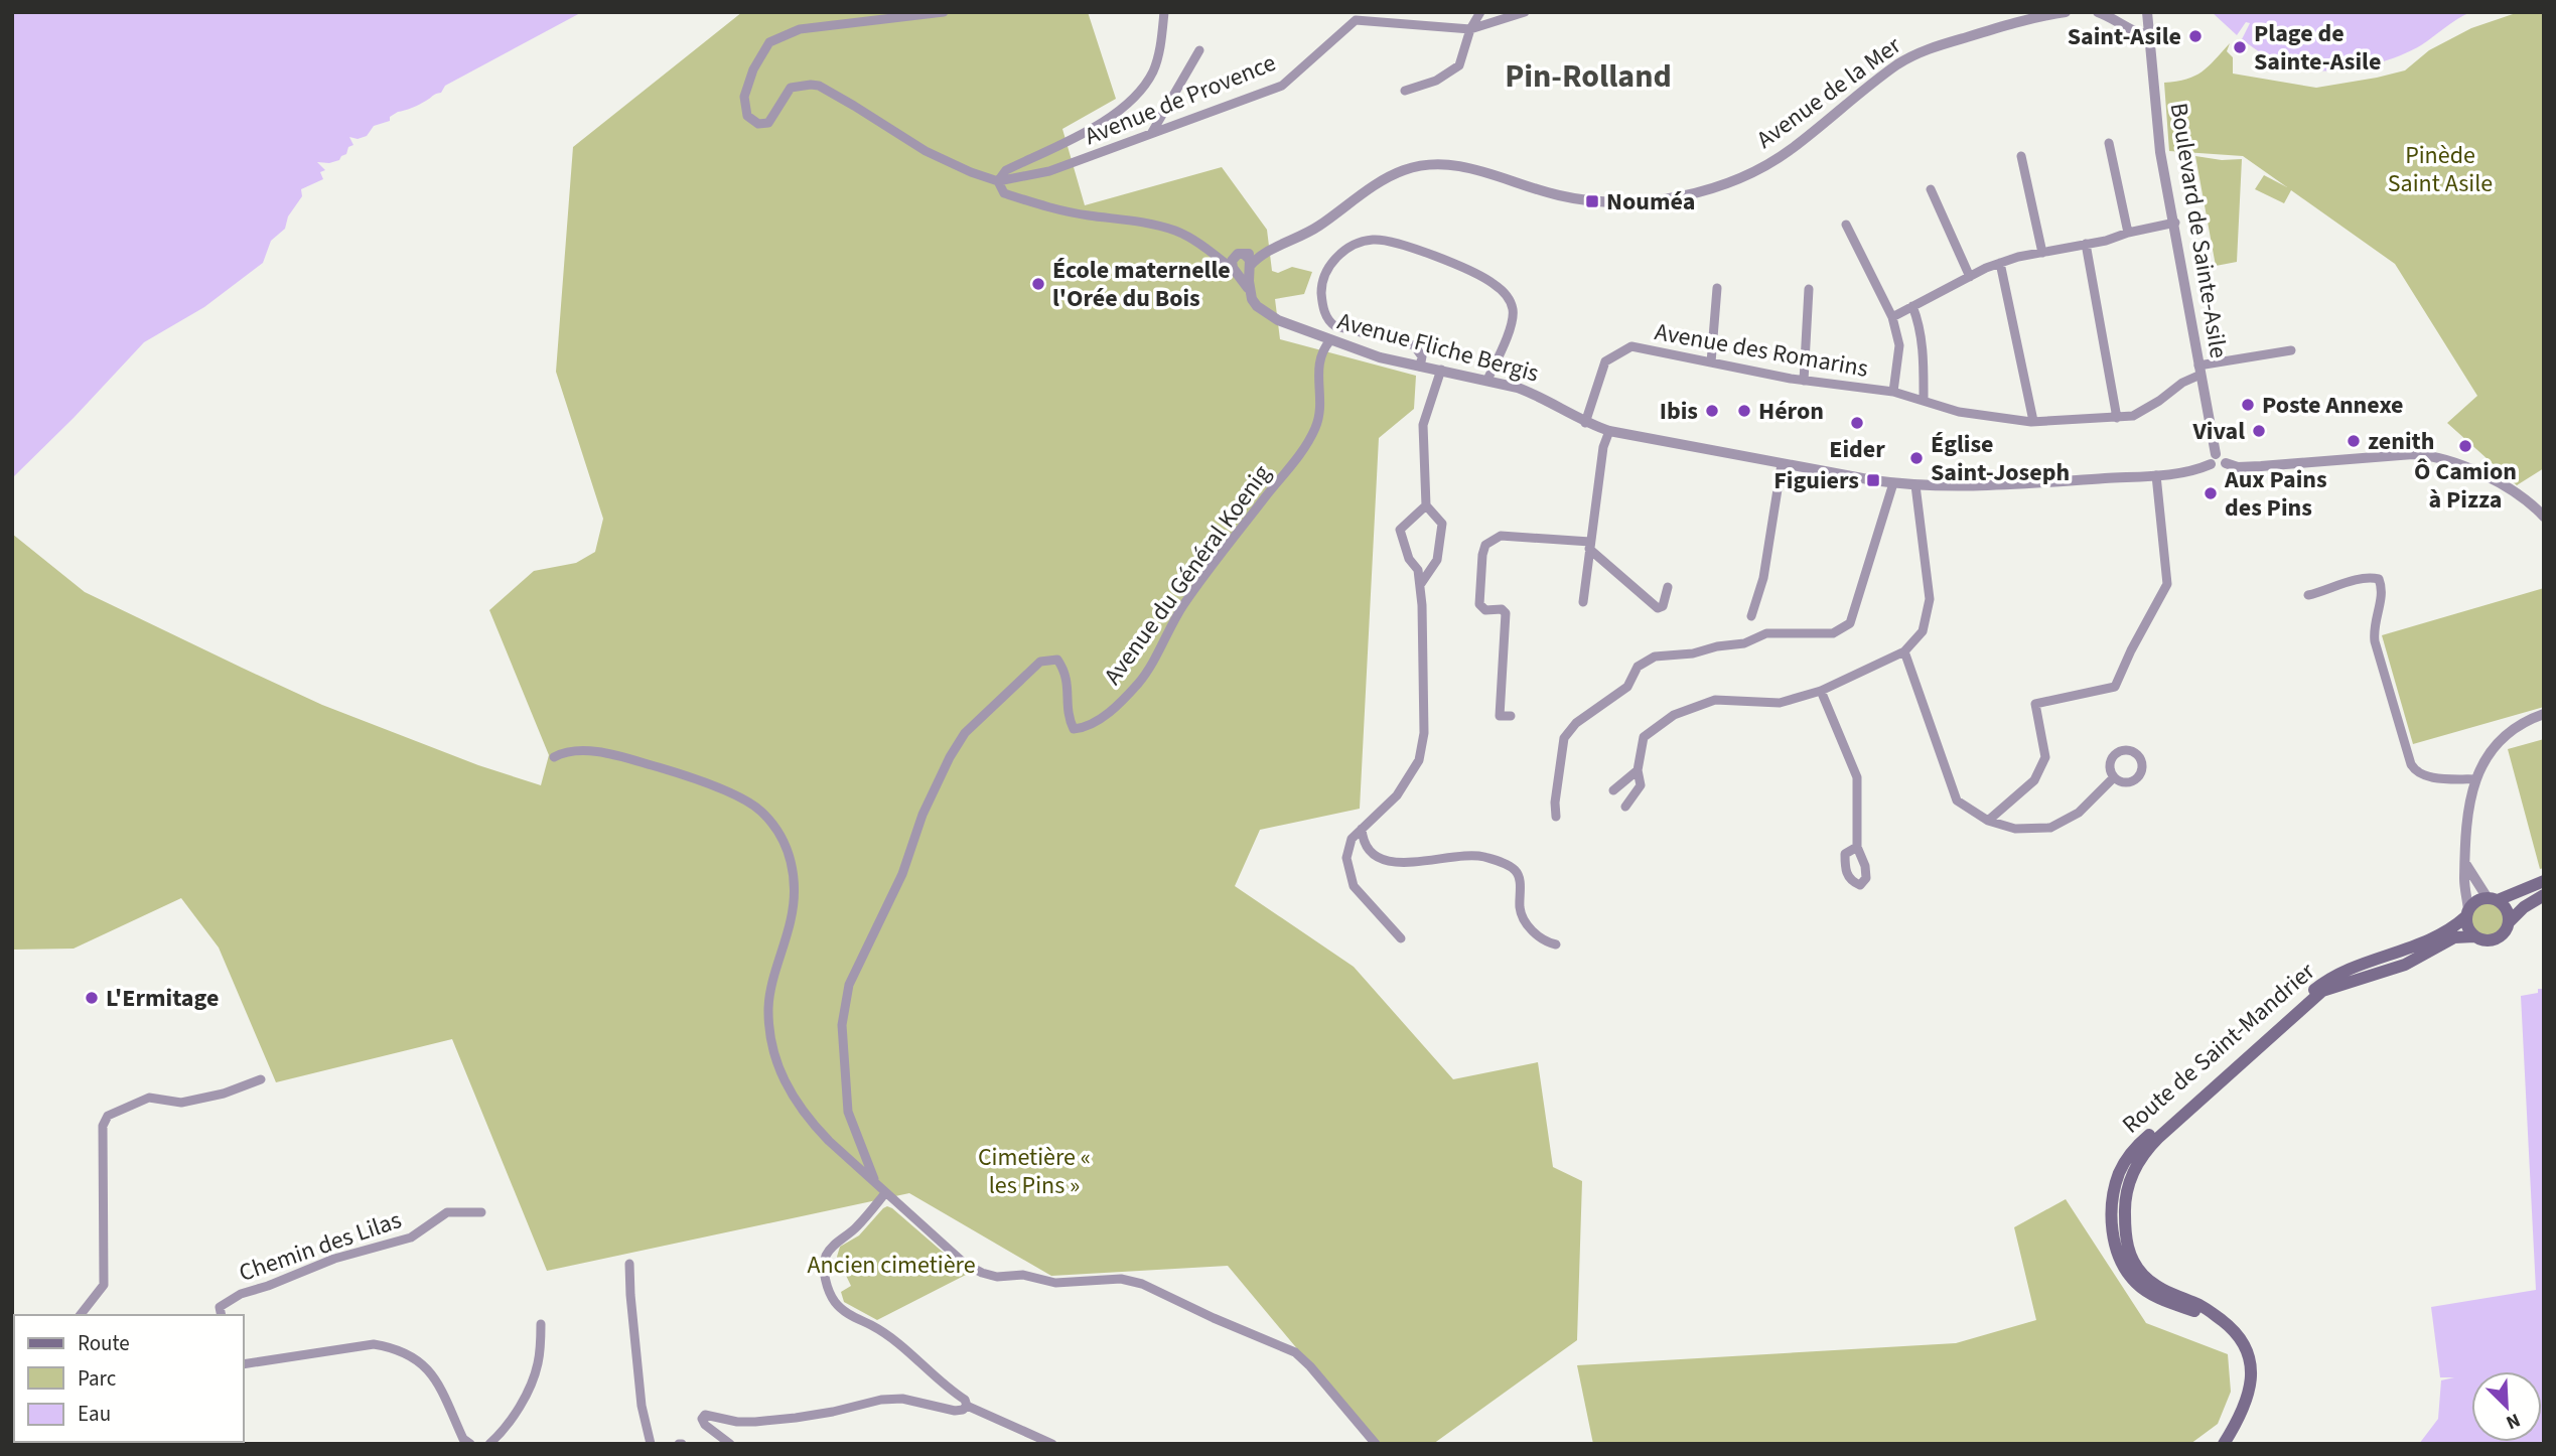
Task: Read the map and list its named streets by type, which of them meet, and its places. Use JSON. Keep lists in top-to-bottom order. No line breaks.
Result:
{"streets":{"main road":["Route de Saint-Mandrier"],"street":["Avenue de la Mer","Avenue de Provence","Boulevard de Sainte-Asile","Avenue Fliche Bergis","Avenue des Romarins","Avenue du Général Koenig","Chemin des Lilas"]},"crossings":[["Avenue de la Mer","Avenue Fliche Bergis"],["Boulevard de Sainte-Asile","Avenue Fliche Bergis"],["Boulevard de Sainte-Asile","Avenue des Romarins"],["Avenue Fliche Bergis","Avenue des Romarins"],["Avenue Fliche Bergis","Avenue du Général Koenig"]],"districts":["Pin-Rolland"],"parks":["Pinède Saint Asile","Cimetière « les Pins »","Ancien cimetière"],"places":{"other":["Saint-Asile","Plage de Sainte-Asile","École maternelle l'Orée du Bois","Poste Annexe","Ibis","Héron","Eider","Vival","zenith","Ô Camion à Pizza","Église Saint-Joseph","Aux Pains des Pins","L'Ermitage"],"transit":["Nouméa","Figuiers"]},"legend":["Route","Parc","Eau"],"north":"bottom right"}
